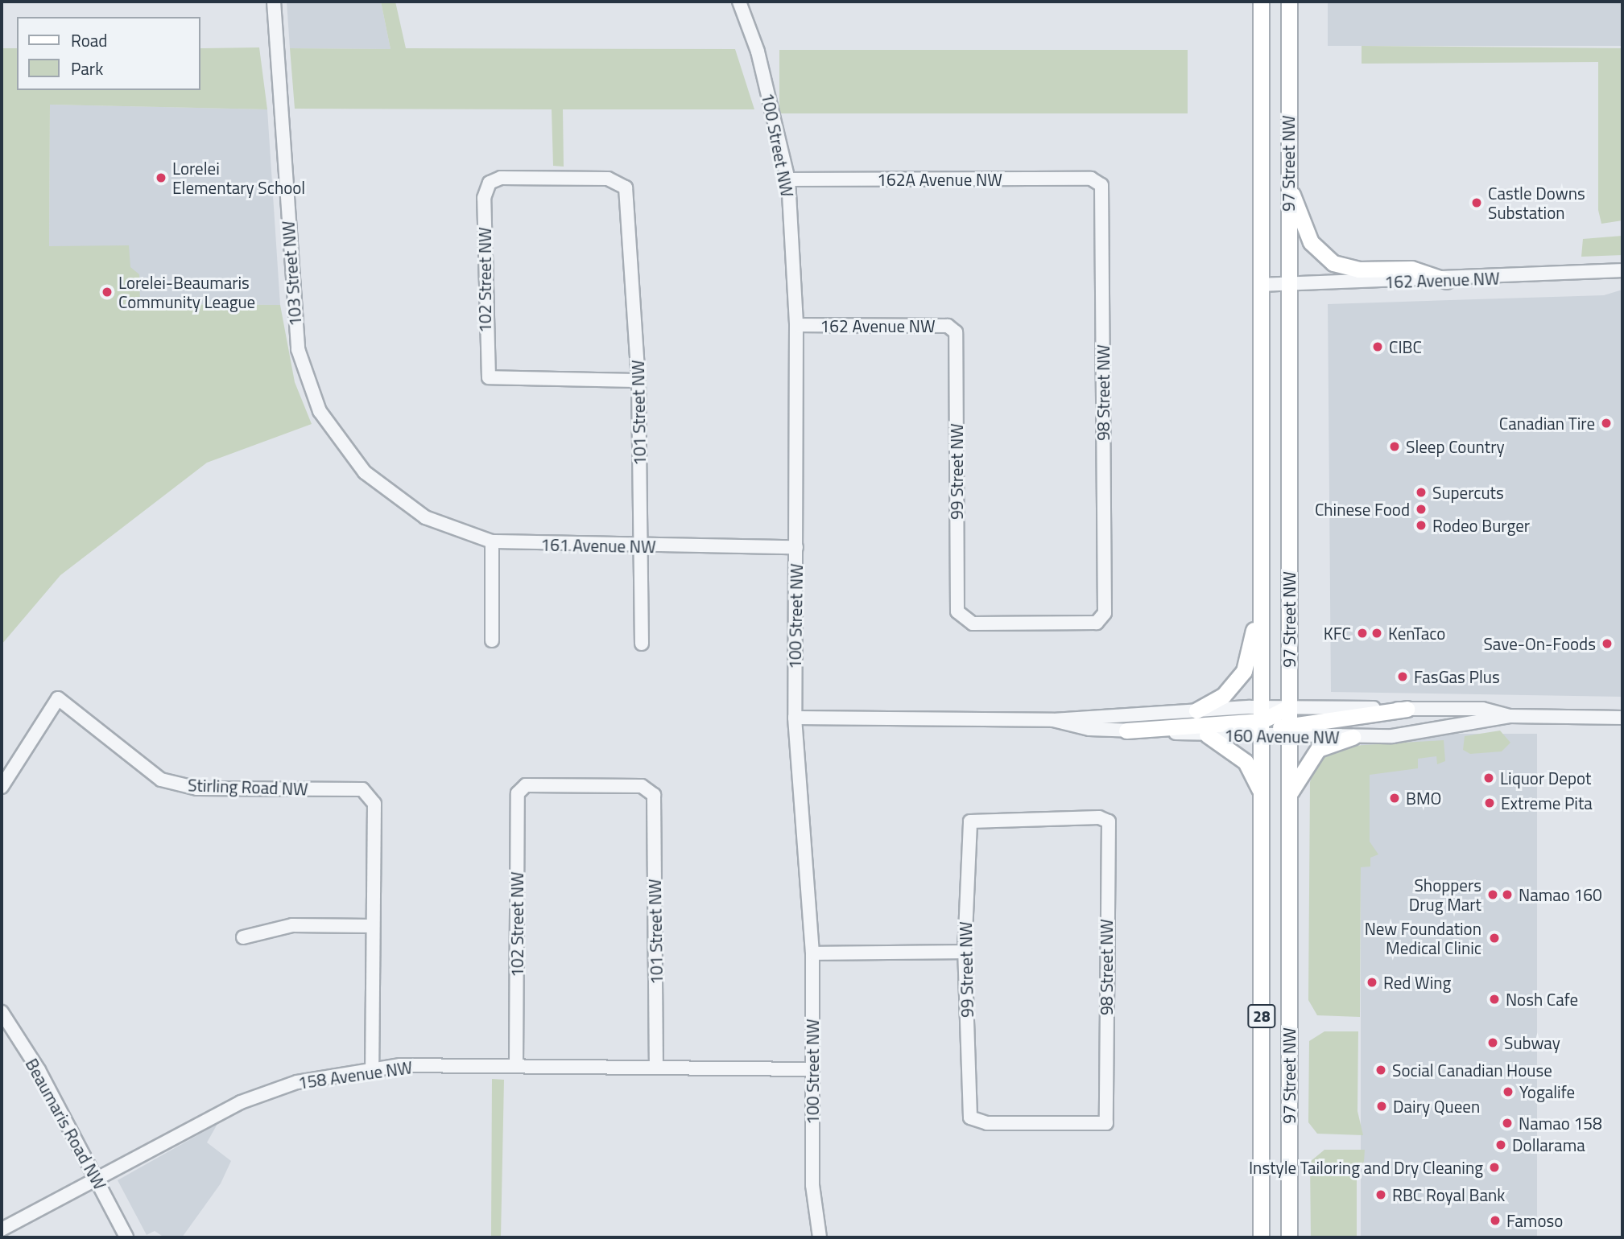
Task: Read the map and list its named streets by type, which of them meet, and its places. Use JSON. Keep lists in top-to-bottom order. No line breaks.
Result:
{"streets":{"main road":["97 Street NW","28"],"street":["100 Street NW","162A Avenue NW","103 Street NW","102 Street NW","162 Avenue NW","98 Street NW","101 Street NW","99 Street NW","161 Avenue NW","160 Avenue NW","Stirling Road NW","158 Avenue NW","Beaumaris Road NW"]},"crossings":[["100 Street NW","162A Avenue NW"],["100 Street NW","162 Avenue NW"],["100 Street NW","161 Avenue NW"],["100 Street NW","160 Avenue NW"],["100 Street NW","158 Avenue NW"],["97 Street NW","162 Avenue NW"],["97 Street NW","160 Avenue NW"],["162A Avenue NW","98 Street NW"],["103 Street NW","161 Avenue NW"],["102 Street NW","101 Street NW"],["102 Street NW","158 Avenue NW"],["162 Avenue NW","99 Street NW"],["98 Street NW","99 Street NW"],["101 Street NW","161 Avenue NW"],["101 Street NW","158 Avenue NW"],["Stirling Road NW","158 Avenue NW"],["158 Avenue NW","Beaumaris Road NW"]],"places":["Lorelei Elementary School","Castle Downs Substation","Lorelei-Beaumaris Community League","CIBC","Canadian Tire","Sleep Country","Supercuts","Chinese Food","Rodeo Burger","KFC","KenTaco","Save-On-Foods","FasGas Plus","Liquor Depot","BMO","Extreme Pita","Shoppers Drug Mart","Namao 160","New Foundation Medical Clinic","Red Wing","Nosh Cafe","Subway","Social Canadian House","Yogalife","Dairy Queen","Namao 158","Dollarama","Instyle Tailoring and Dry Cleaning","RBC Royal Bank","Famoso"],"legend":["Road","Park"]}
